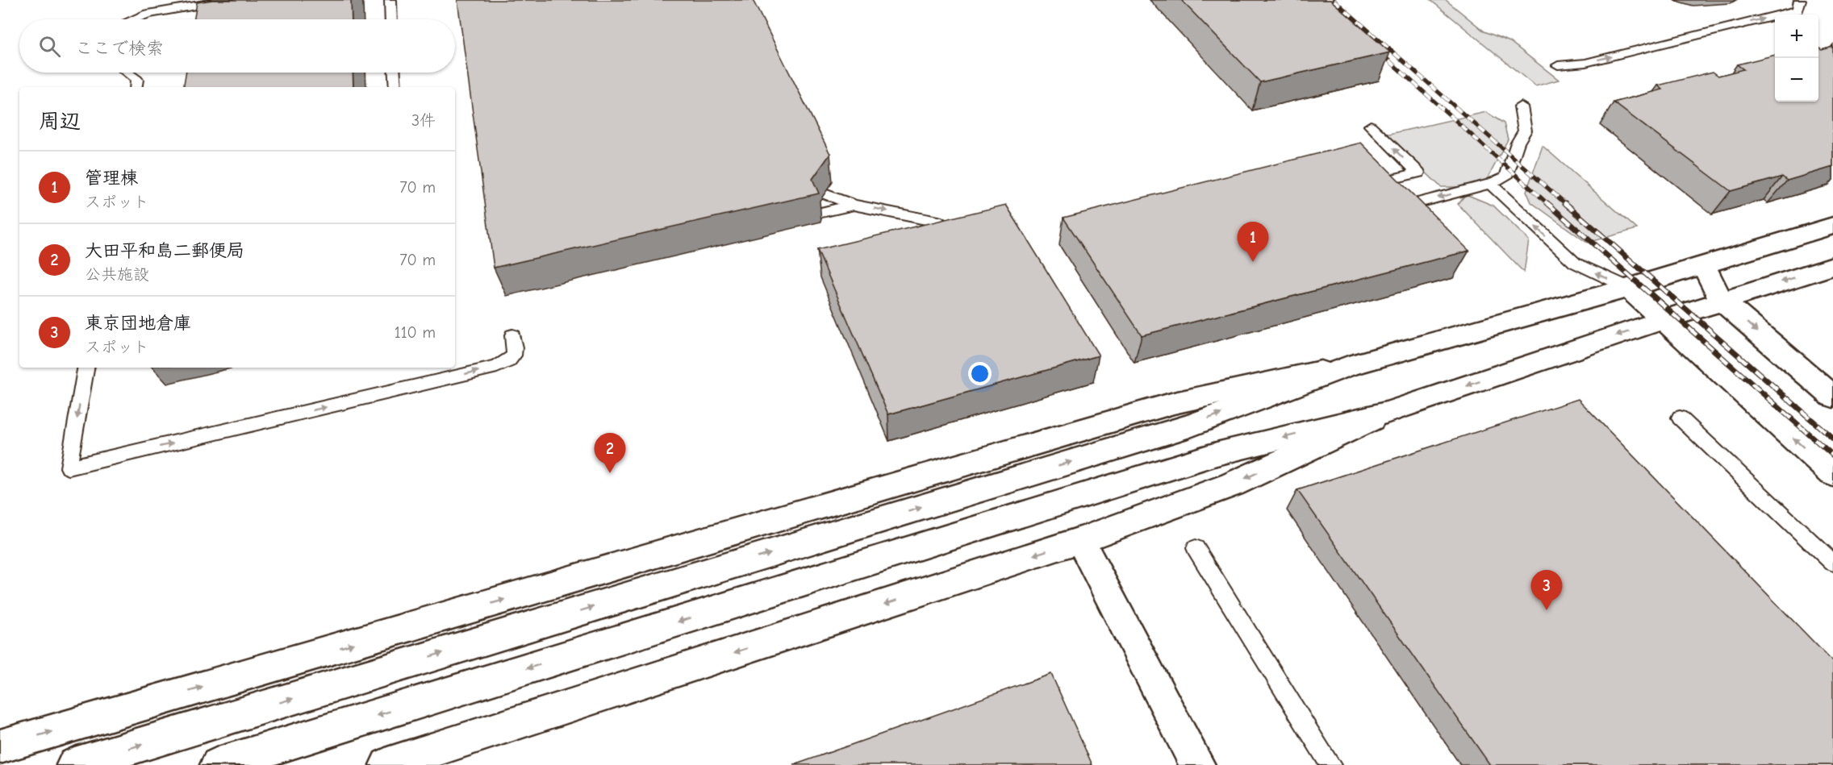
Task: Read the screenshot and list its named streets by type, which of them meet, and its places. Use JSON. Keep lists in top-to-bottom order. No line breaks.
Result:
{"page":{"map_buttons":["+","−"],"search":"ここで検索","heading":["周辺","3件"],"list":[{"mark":"1","name":"管理棟","note":"スポット","value":"70 m"},{"mark":"2","name":"大田平和島二郵便局","note":"公共施設","value":"70 m"},{"mark":"3","name":"東京団地倉庫","note":"スポット","value":"110 m"}],"pins":["1","2","3"]}}
